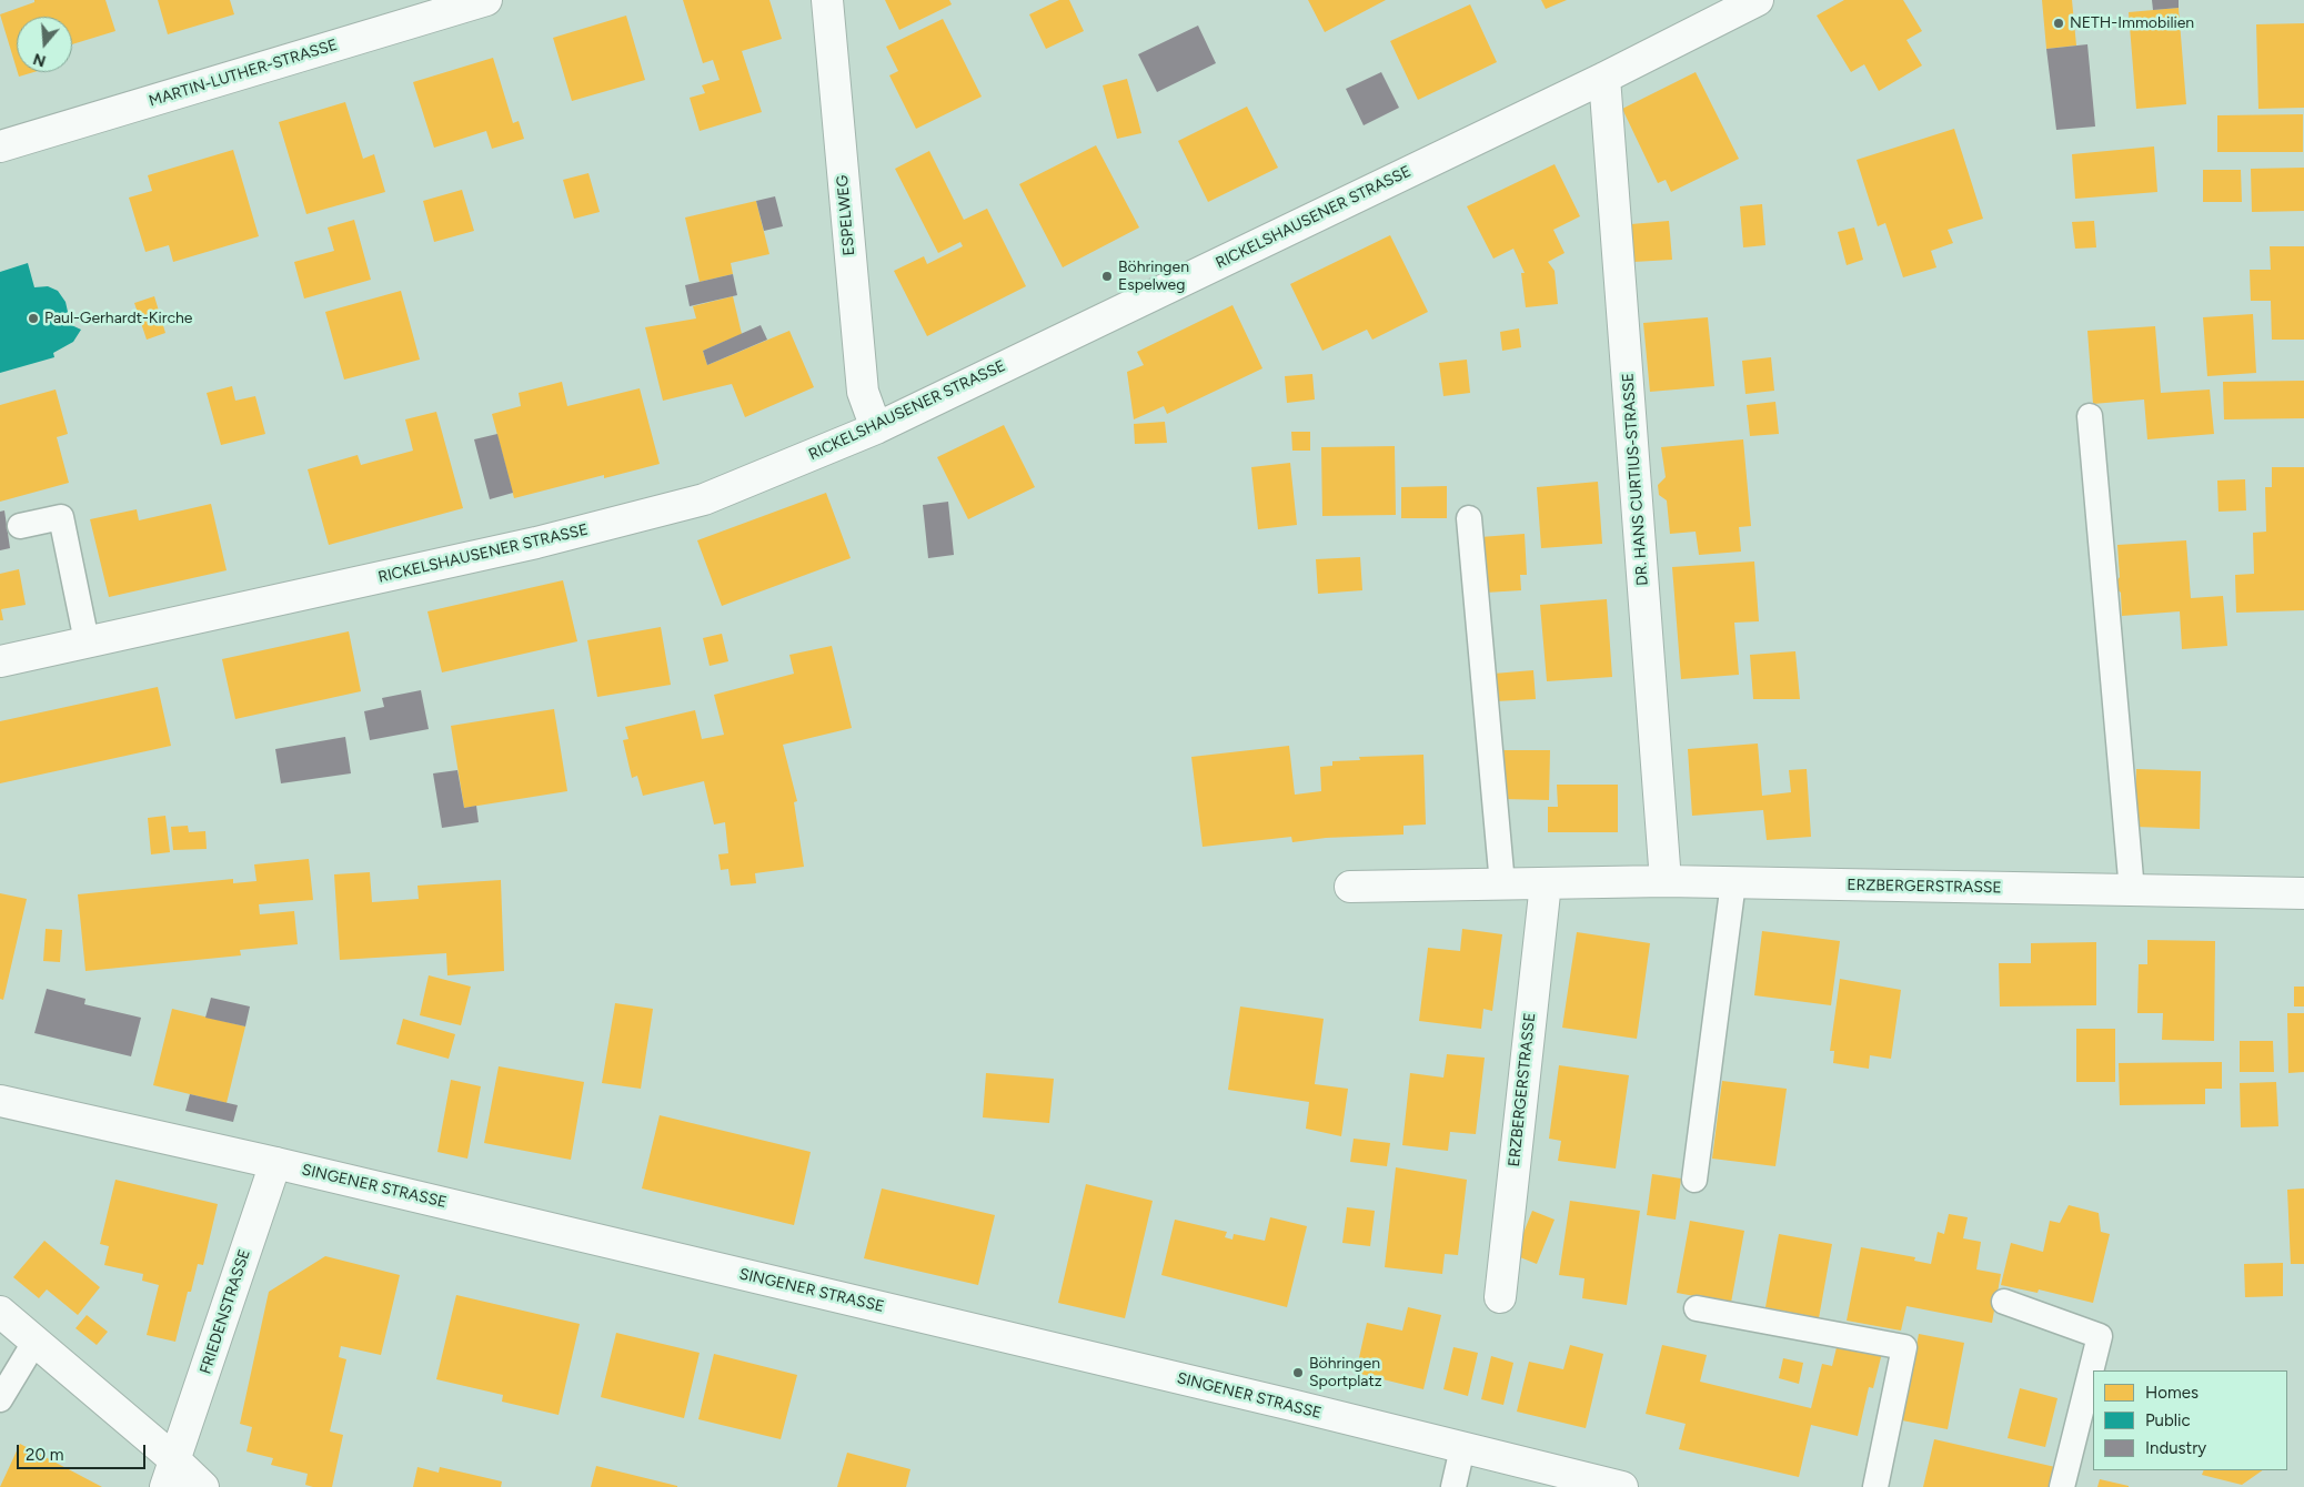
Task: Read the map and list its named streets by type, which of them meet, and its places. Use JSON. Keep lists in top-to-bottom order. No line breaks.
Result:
{"streets":{"street":["MARTIN-LUTHER-STRASSE","ESPELWEG","RICKELSHAUSENER STRASSE","DR. HANS CURTIUS-STRASSE","ERZBERGERSTRASSE","SINGENER STRASSE","FRIEDENSTRASSE"]},"crossings":[["ESPELWEG","RICKELSHAUSENER STRASSE"],["RICKELSHAUSENER STRASSE","DR. HANS CURTIUS-STRASSE"],["DR. HANS CURTIUS-STRASSE","ERZBERGERSTRASSE"],["SINGENER STRASSE","FRIEDENSTRASSE"]],"places":["NETH-Immobilien","Böhringen Espelweg","Paul-Gerhardt-Kirche","Böhringen Sportplatz"],"legend":["Homes","Public","Industry"],"scale_bar":"20 m","north":"bottom"}
